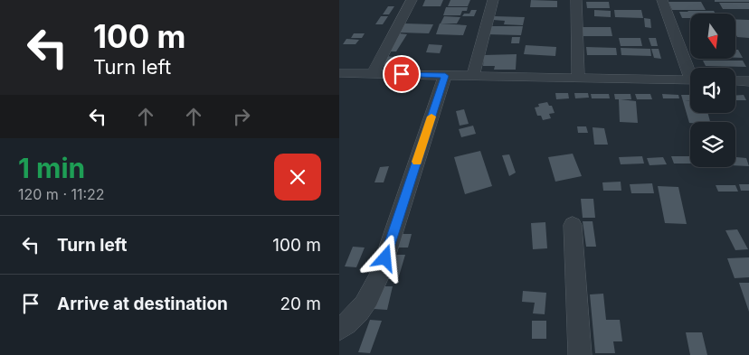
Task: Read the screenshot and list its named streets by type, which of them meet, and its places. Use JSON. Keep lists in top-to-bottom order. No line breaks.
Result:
{"north":"bottom","page":{"turn":["100 m","Turn left"],"heading":["1 min","120 m · 11:22"],"list":[{"name":"Turn left","value":"100 m"},{"name":"Arrive at destination","value":"20 m"}]}}
